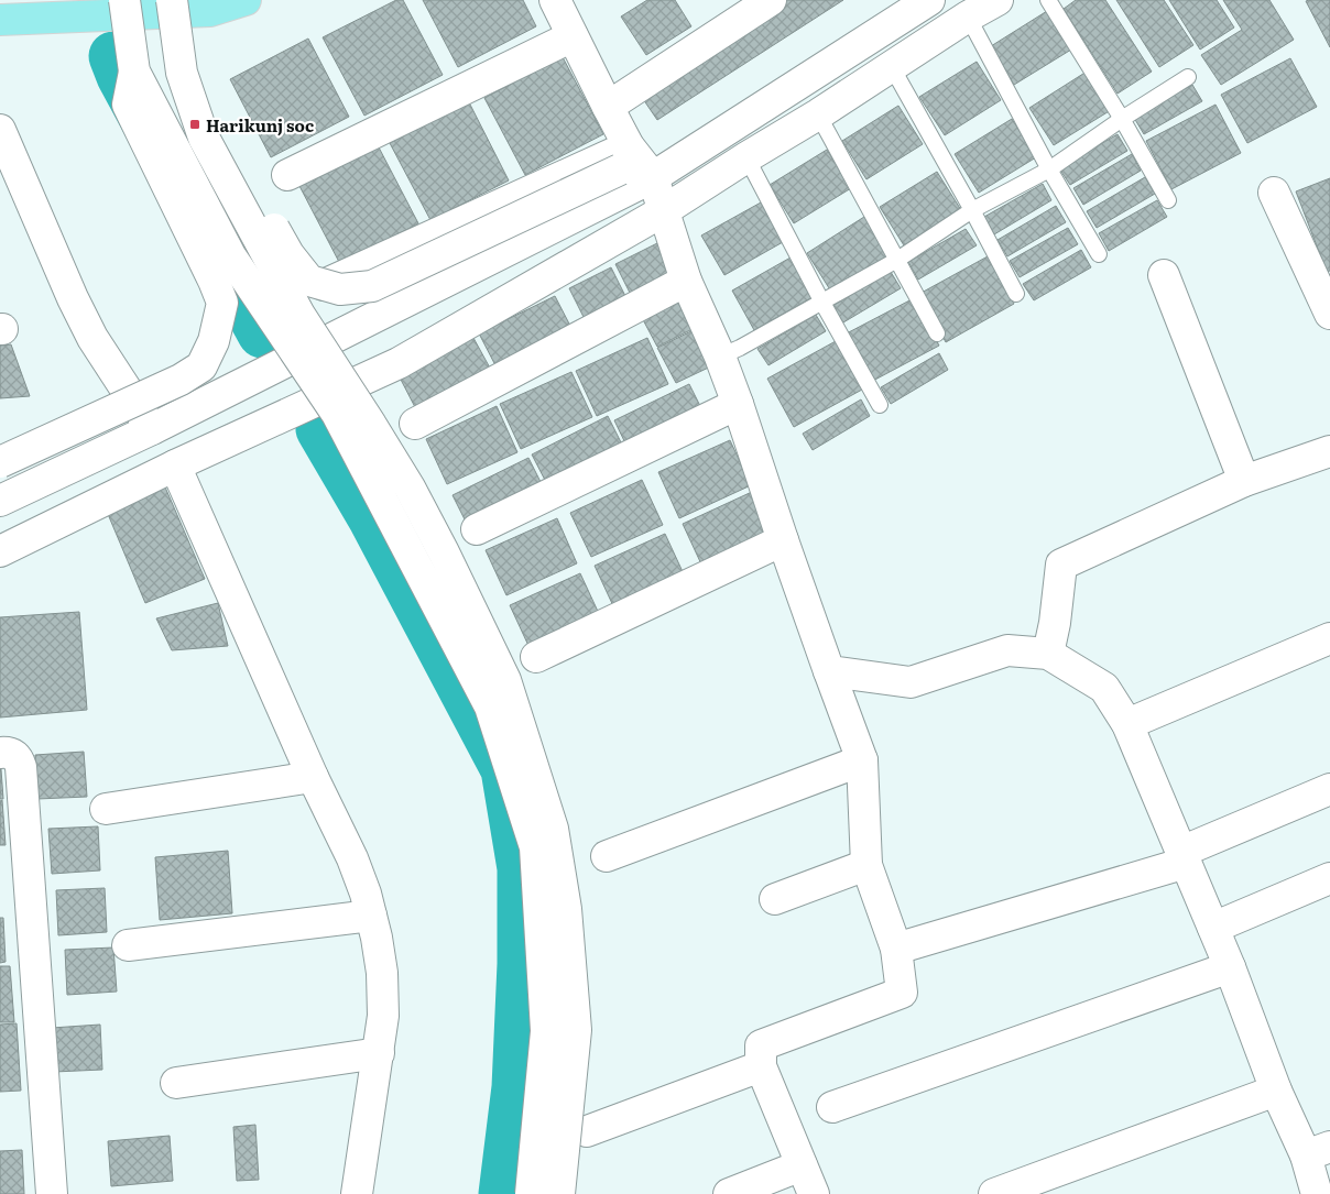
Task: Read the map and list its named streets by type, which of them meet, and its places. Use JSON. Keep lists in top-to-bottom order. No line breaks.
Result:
{"places":{"transit":["Harikunj soc"]}}
